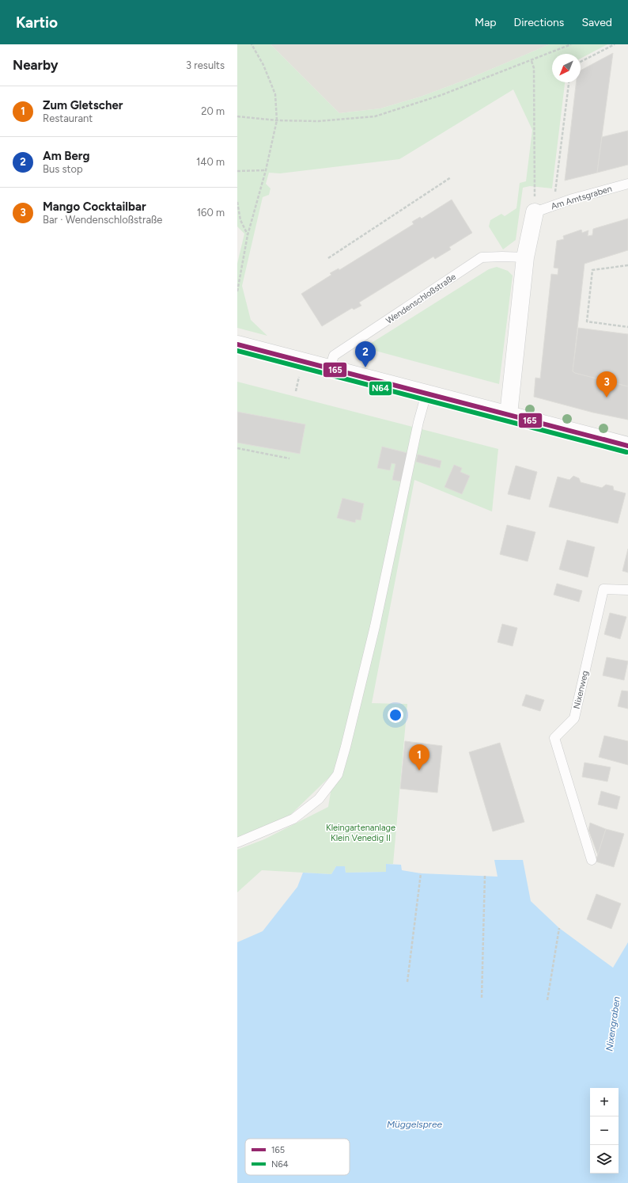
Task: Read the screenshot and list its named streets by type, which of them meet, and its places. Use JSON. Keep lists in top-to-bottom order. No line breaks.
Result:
{"streets":{"lane":["Am Amtsgraben","Wendenschloßstraße","Nixenweg"]},"water":["Nixengraben","Müggelspree"],"parks":["Kleingartenanlage Klein Venedig II"],"lines":["transit line 165","transit line N64"],"legend":["165","N64"],"north":"bottom left","page":{"header":"Kartio","nav":["Map","Directions","Saved"],"heading":["Nearby","3 results"],"list":[{"mark":"1","name":"Zum Gletscher","note":"Restaurant","value":"20 m"},{"mark":"2","name":"Am Berg","note":"Bus stop","value":"140 m"},{"mark":"3","name":"Mango Cocktailbar","note":"Bar · Wendenschloßstraße","value":"160 m"}],"pins":["2","3","1"],"map_buttons":["+","−"]}}
